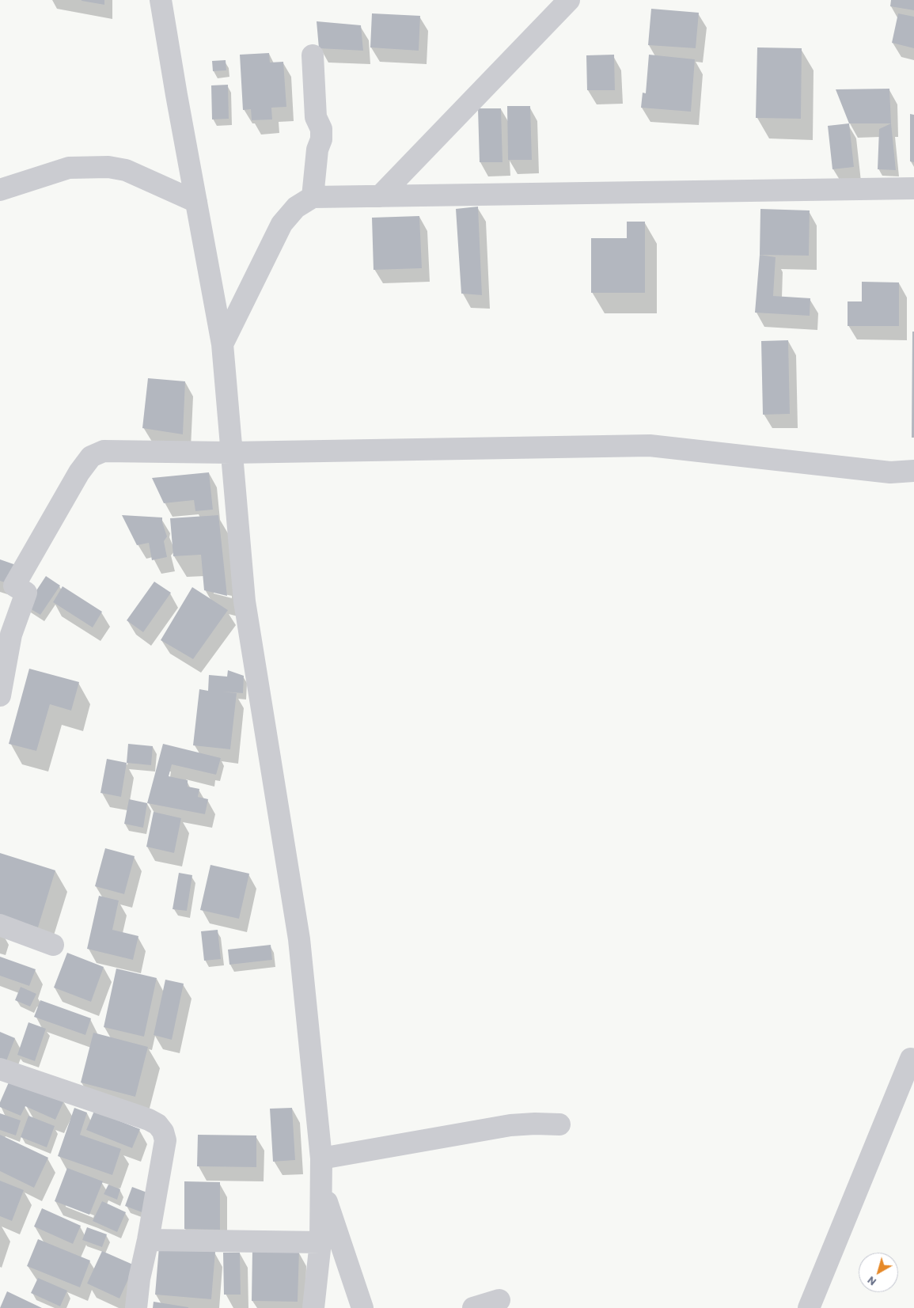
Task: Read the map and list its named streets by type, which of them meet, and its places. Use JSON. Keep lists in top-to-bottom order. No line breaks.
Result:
{"north":"bottom left"}
